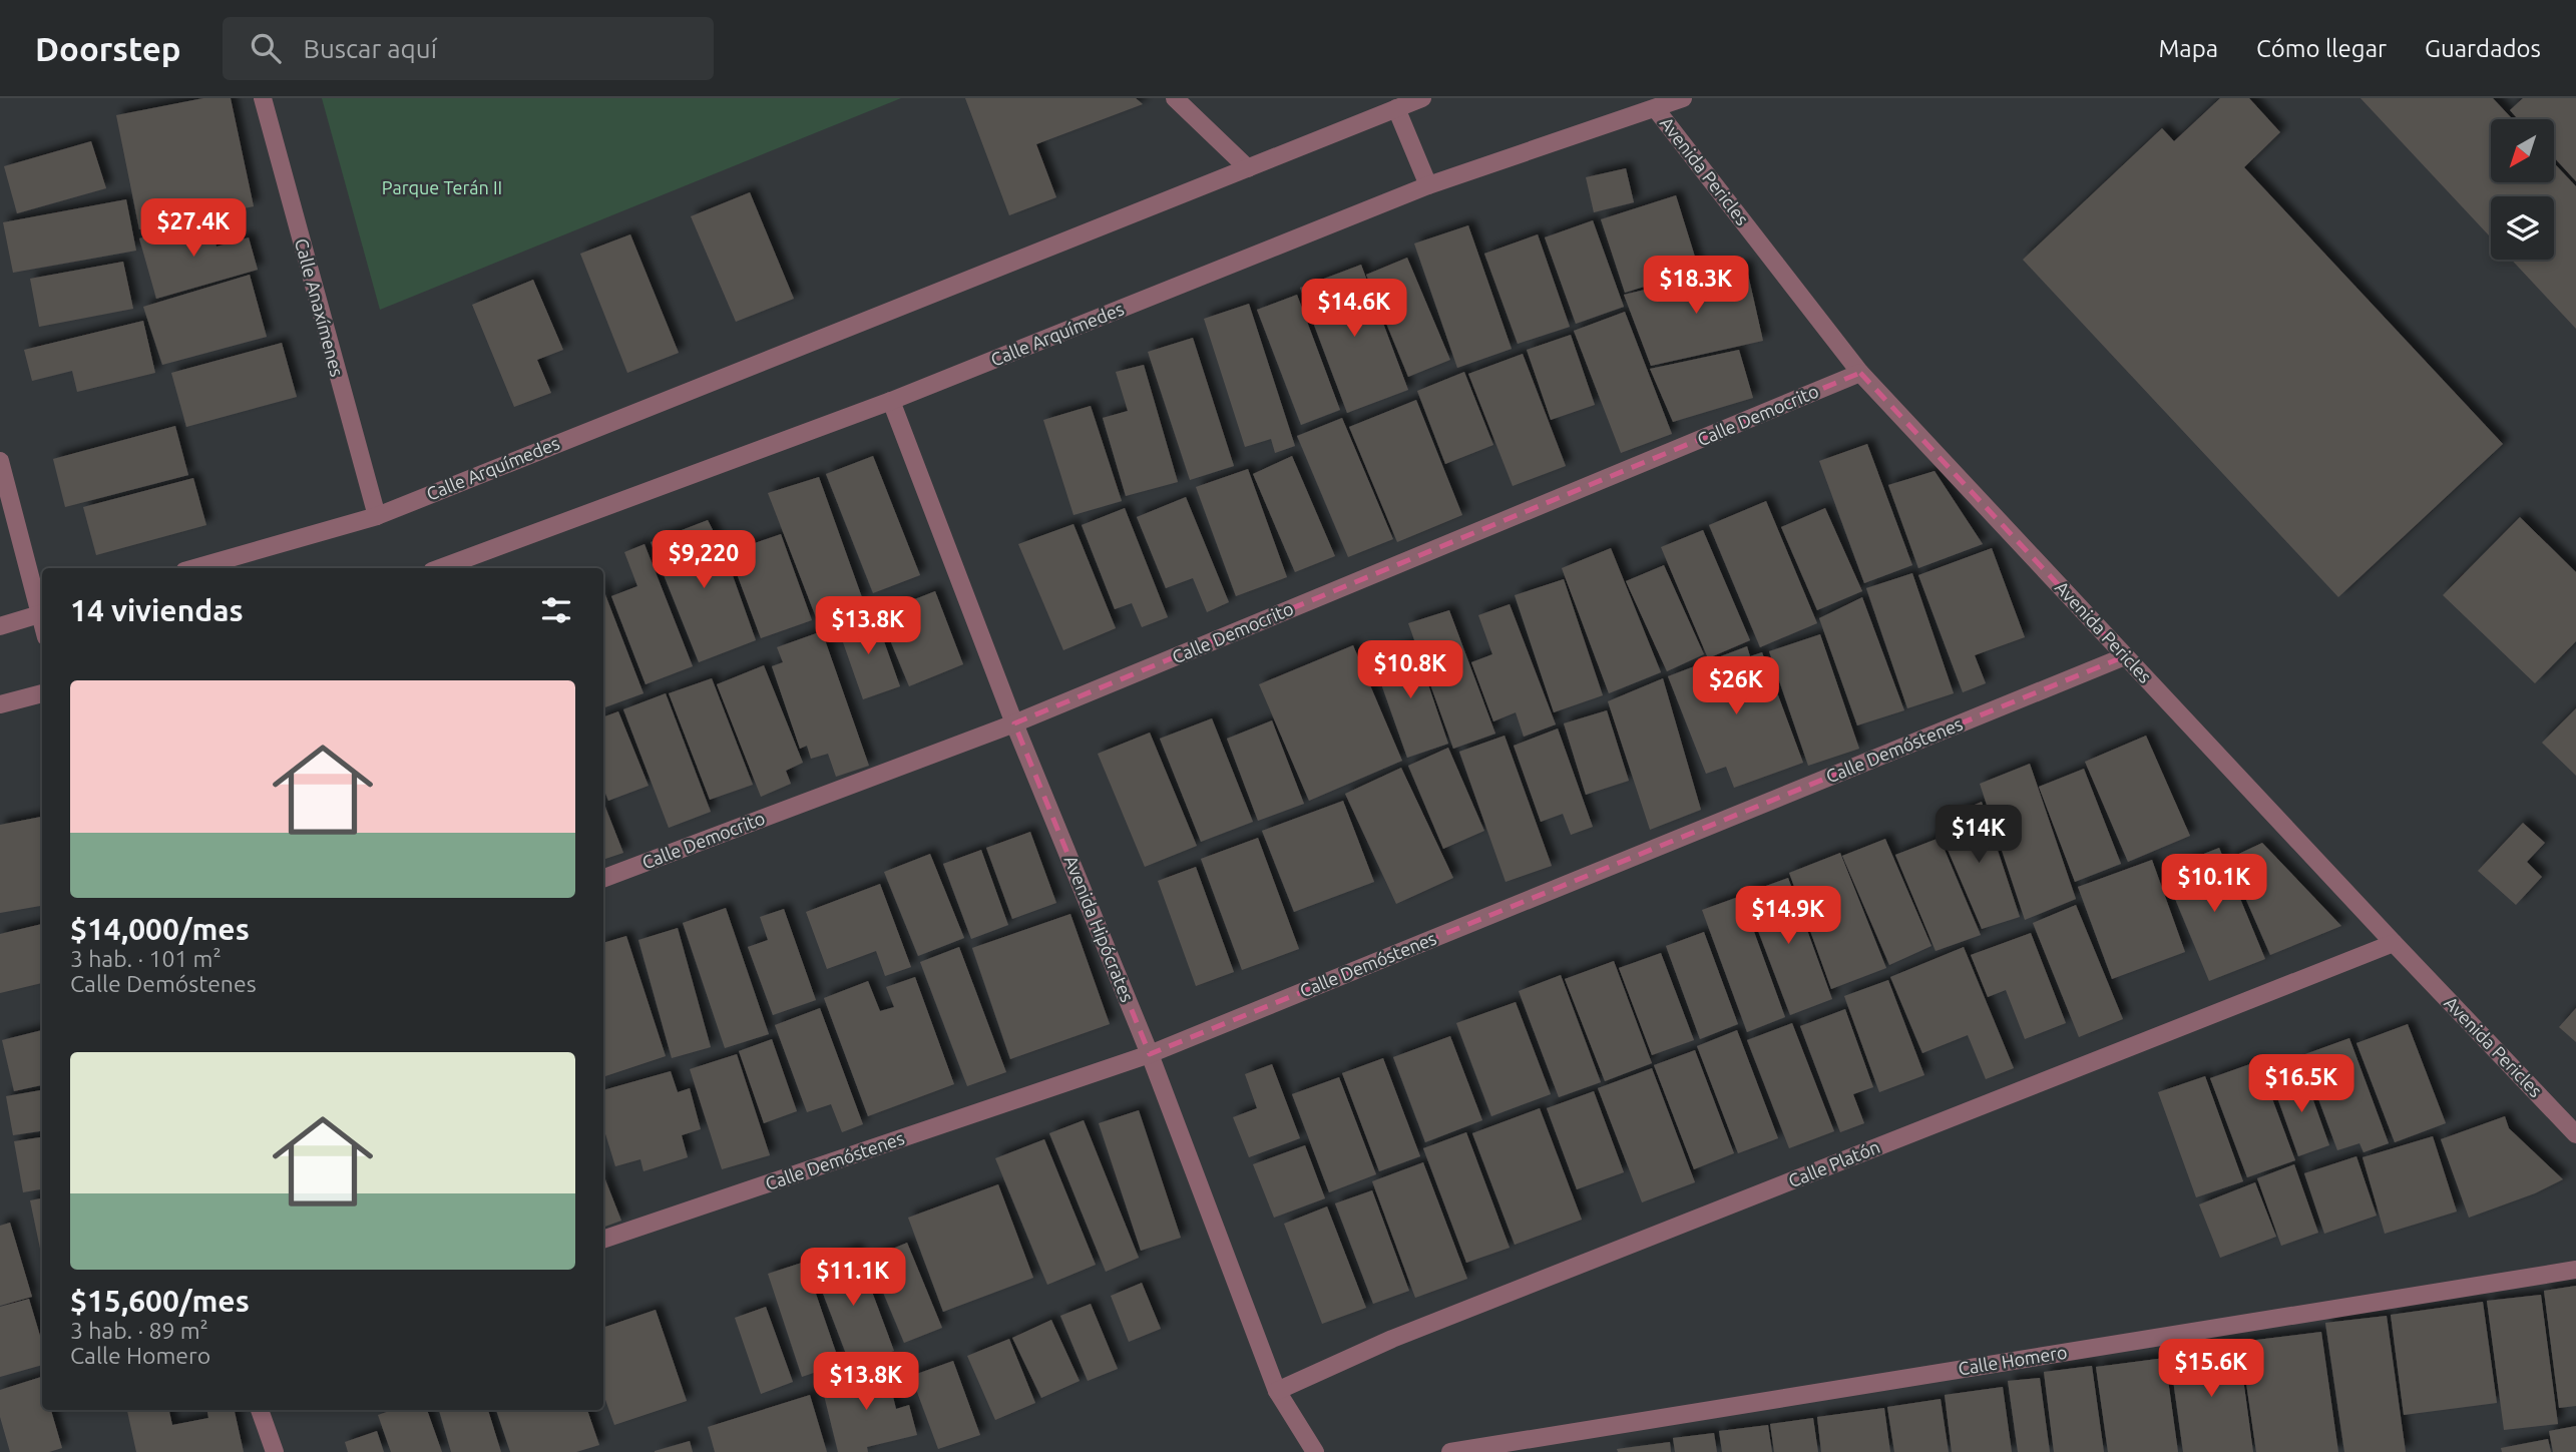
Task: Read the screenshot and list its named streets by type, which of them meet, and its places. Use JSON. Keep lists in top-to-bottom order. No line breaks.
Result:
{"streets":{"street":["Avenida Pericles","Calle Anaxímenes","Calle Arquímedes","Calle Democrito","Calle Demóstenes","Avenida Hipócrates","Calle Platón","Calle Homero"]},"crossings":[["Avenida Pericles","Calle Arquímedes"],["Avenida Pericles","Calle Democrito"],["Avenida Pericles","Calle Demóstenes"],["Avenida Pericles","Calle Platón"],["Calle Anaxímenes","Calle Arquímedes"],["Calle Arquímedes","Avenida Hipócrates"],["Calle Democrito","Avenida Hipócrates"],["Calle Demóstenes","Avenida Hipócrates"],["Avenida Hipócrates","Calle Platón"]],"parks":["Parque Terán II"],"north":"bottom left","page":{"header":"Doorstep","search":"Buscar aquí","nav":["Mapa","Cómo llegar","Guardados"],"price":["$27.4K","$18.3K","$14.6K","$9,220","$13.8K","$10.8K","$26K","$14K","$10.1K","$14.9K","$16.5K","$11.1K","$15.6K","$13.8K"],"heading":"14 viviendas","list":[{"name":"$14,000/mes","note":"3 hab. · 101 m² · Calle Demóstenes"},{"name":"$15,600/mes","note":"3 hab. · 89 m² · Calle Homero"}]}}
